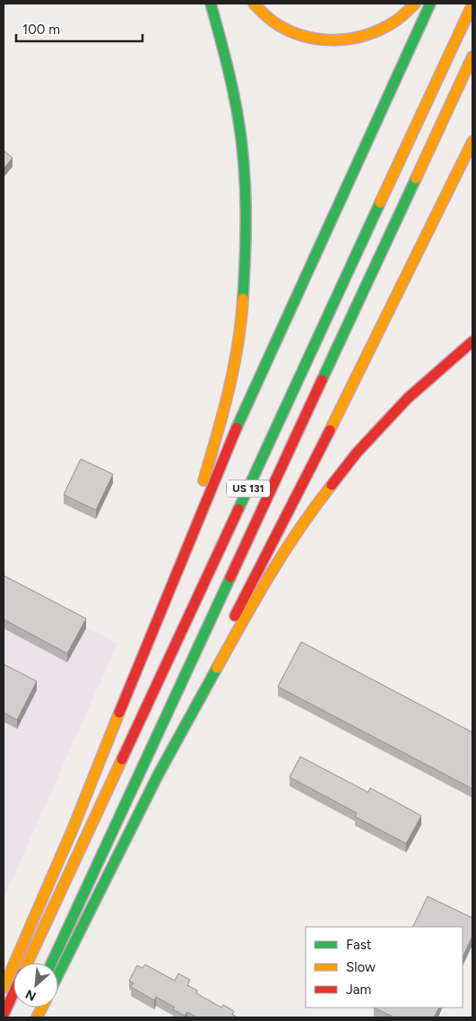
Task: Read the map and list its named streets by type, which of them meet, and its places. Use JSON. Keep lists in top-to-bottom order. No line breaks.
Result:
{"streets":{"highway":["US 131"]},"legend":["Fast","Slow","Jam"],"scale_bar":"100 m","north":"bottom left"}
